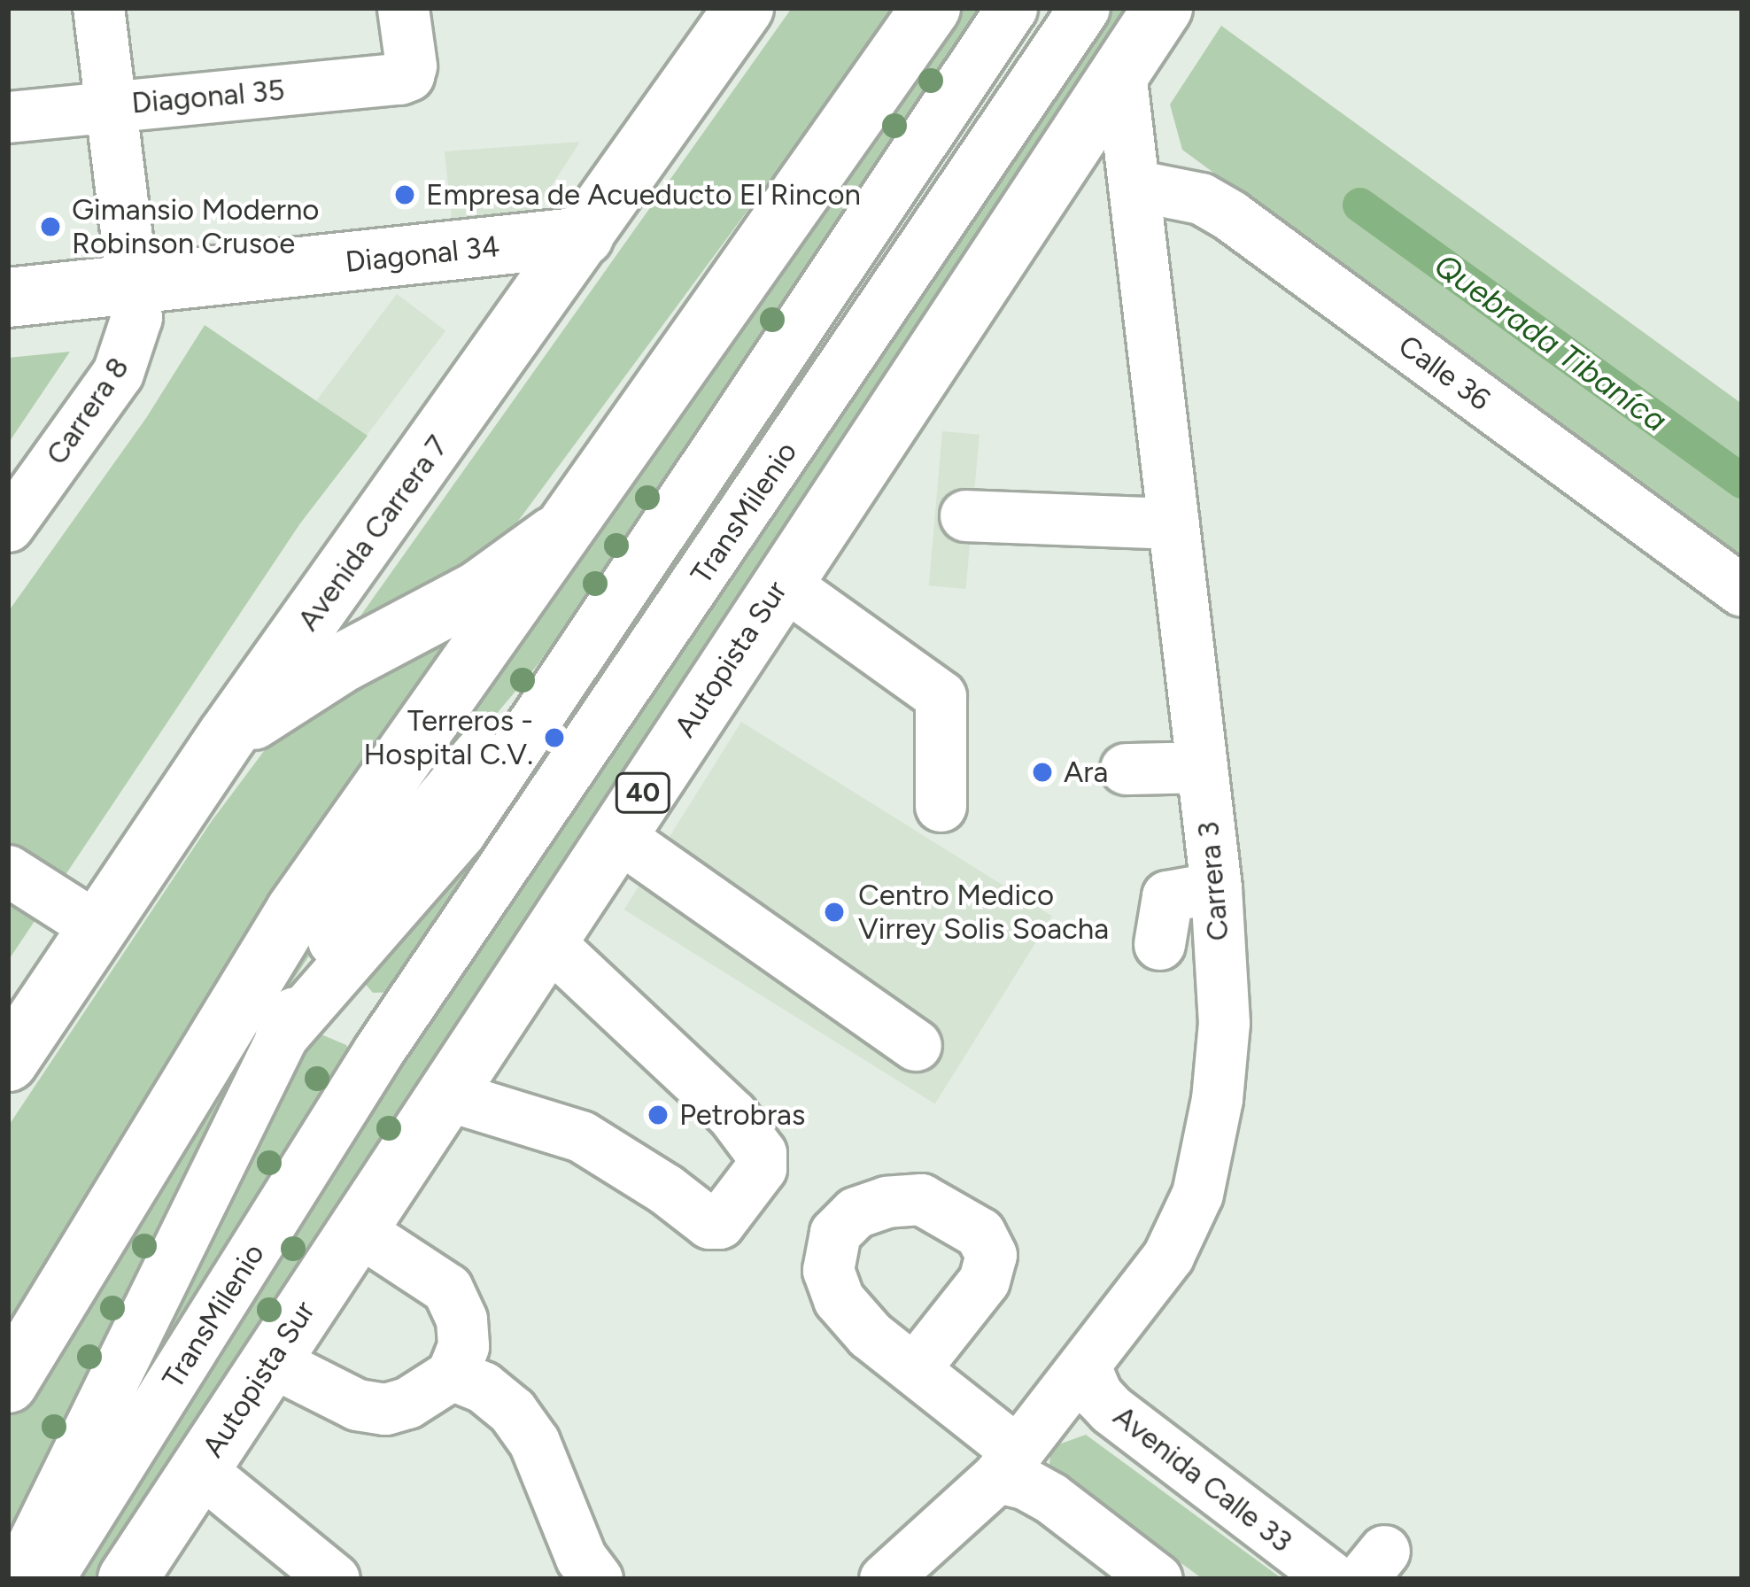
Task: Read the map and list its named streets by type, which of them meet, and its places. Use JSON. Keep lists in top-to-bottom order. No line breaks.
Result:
{"streets":{"main road":["Diagonal 34","Avenida Carrera 7","Autopista Sur","40"],"street":["Diagonal 35","Calle 36","Carrera 8","TransMilenio","Carrera 3","Avenida Calle 33"]},"crossings":[["Diagonal 35","Carrera 8"],["Diagonal 34","Carrera 8"],["Diagonal 34","Avenida Carrera 7"],["Calle 36","Carrera 3"],["Autopista Sur","Carrera 3"],["Carrera 3","Avenida Calle 33"]],"water":["Quebrada Tibaníca"],"places":["Empresa de Acueducto El Rincon","Gimansio Moderno Robinson Crusoe","Terreros - Hospital C.V.","Ara","Centro Medico Virrey Solis Soacha","Petrobras"]}
